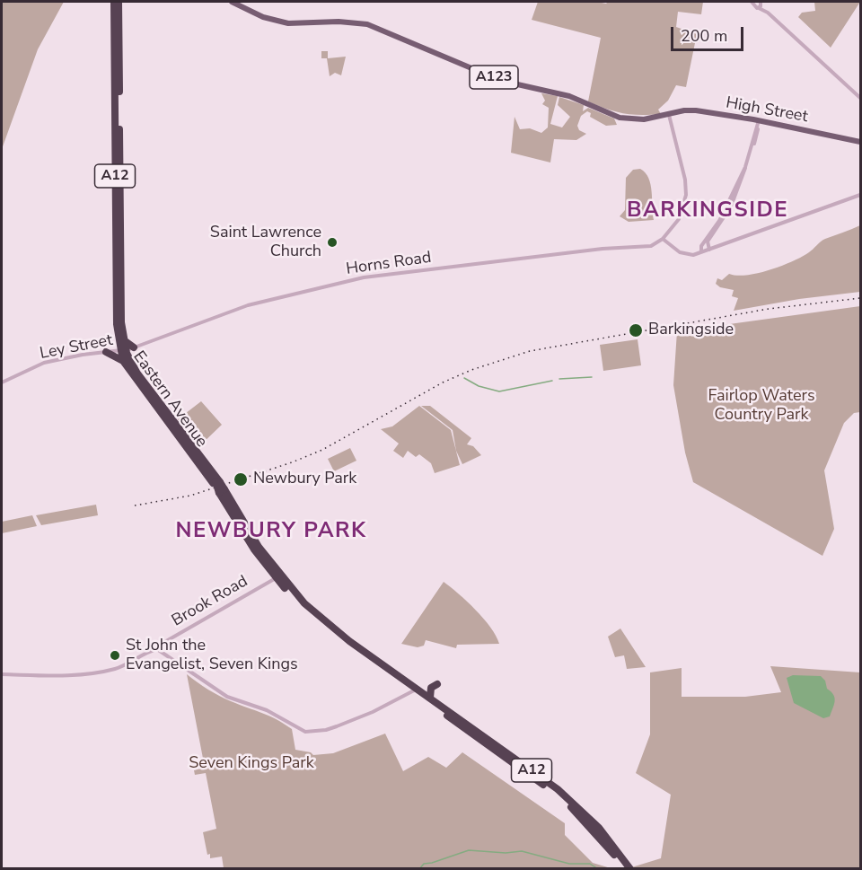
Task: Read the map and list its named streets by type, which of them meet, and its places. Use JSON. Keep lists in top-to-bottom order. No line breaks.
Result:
{"streets":{"highway":["A12","Eastern Avenue"],"main road":["A123","High Street"],"street":["Horns Road","Ley Street","Brook Road"]},"crossings":[["A123","High Street"],["A12","Eastern Avenue"],["A12","Brook Road"],["Horns Road","Ley Street"],["Horns Road","Eastern Avenue"],["Ley Street","Eastern Avenue"]],"districts":["BARKINGSIDE","NEWBURY PARK"],"parks":["Fairlop Waters Country Park","Seven Kings Park"],"places":["Saint Lawrence Church","Barkingside","Newbury Park","St John the Evangelist, Seven Kings"],"scale_bar":"200 m"}
